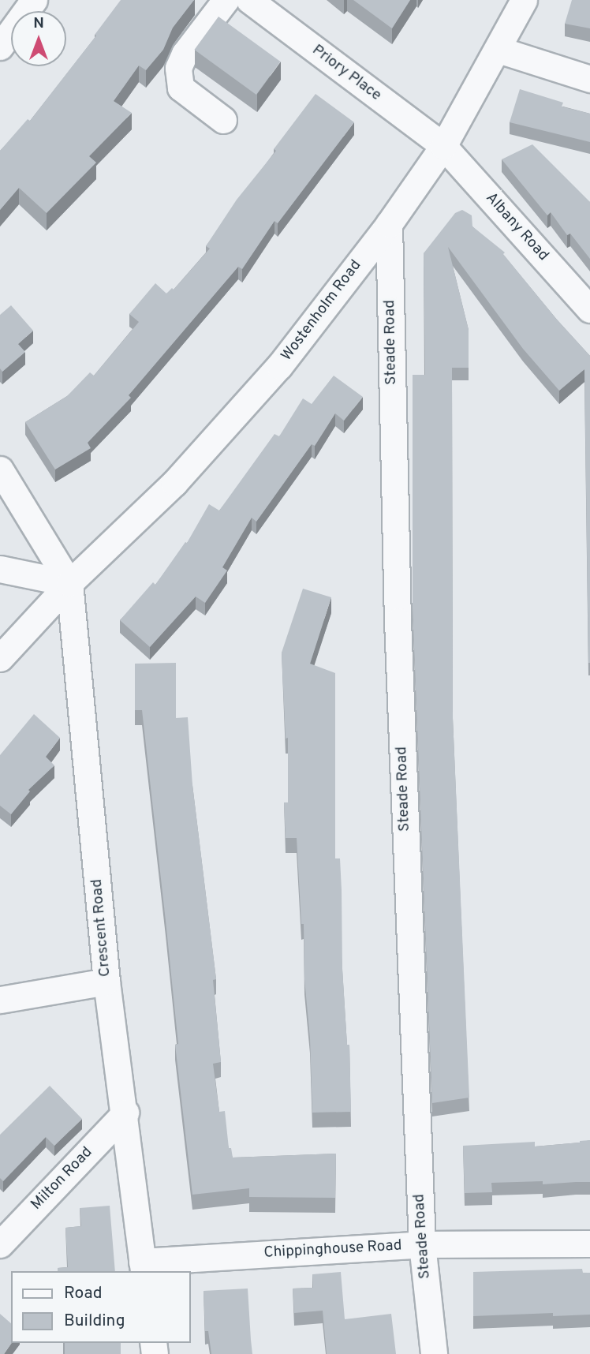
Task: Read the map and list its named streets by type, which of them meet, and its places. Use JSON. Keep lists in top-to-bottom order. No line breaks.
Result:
{"streets":{"street":["Priory Place","Albany Road","Wostenholm Road","Steade Road","Crescent Road","Milton Road","Chippinghouse Road"]},"crossings":[["Priory Place","Albany Road"],["Priory Place","Wostenholm Road"],["Albany Road","Wostenholm Road"],["Wostenholm Road","Steade Road"],["Wostenholm Road","Crescent Road"],["Steade Road","Chippinghouse Road"],["Crescent Road","Milton Road"],["Crescent Road","Chippinghouse Road"]],"legend":["Road","Building"],"north":"top"}
